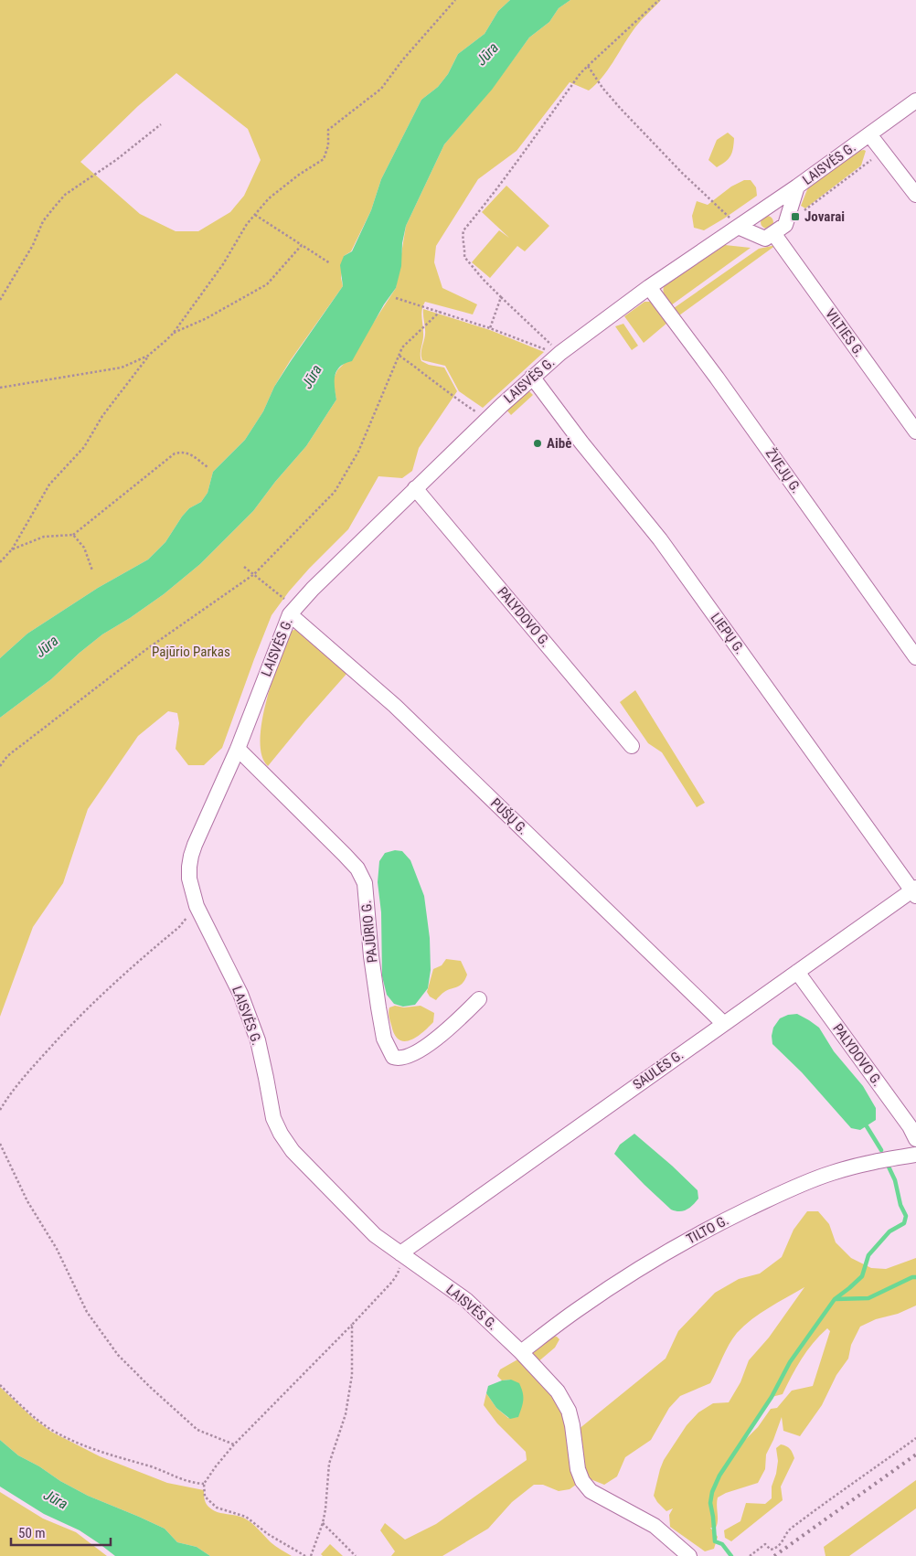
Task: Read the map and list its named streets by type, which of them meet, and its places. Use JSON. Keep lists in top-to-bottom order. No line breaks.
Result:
{"streets":{"street":["LAISVĖS G.","VILTIES G.","ŽVEJŲ G.","PALYDOVO G.","LIEPŲ G.","PUŠŲ G.","PAJŪRIO G.","SAULĖS G.","TILTO G."]},"crossings":[["LAISVĖS G.","ŽVEJŲ G."],["LAISVĖS G.","PALYDOVO G."],["LAISVĖS G.","LIEPŲ G."],["LAISVĖS G.","PUŠŲ G."],["LAISVĖS G.","PAJŪRIO G."],["LAISVĖS G.","SAULĖS G."],["LAISVĖS G.","TILTO G."],["PALYDOVO G.","SAULĖS G."],["LIEPŲ G.","SAULĖS G."],["PUŠŲ G.","SAULĖS G."]],"water":["Jūra"],"parks":["Pajūrio Parkas"],"places":{"transit":["Jovarai"],"other":["Aibė"]},"scale_bar":"50 m"}
